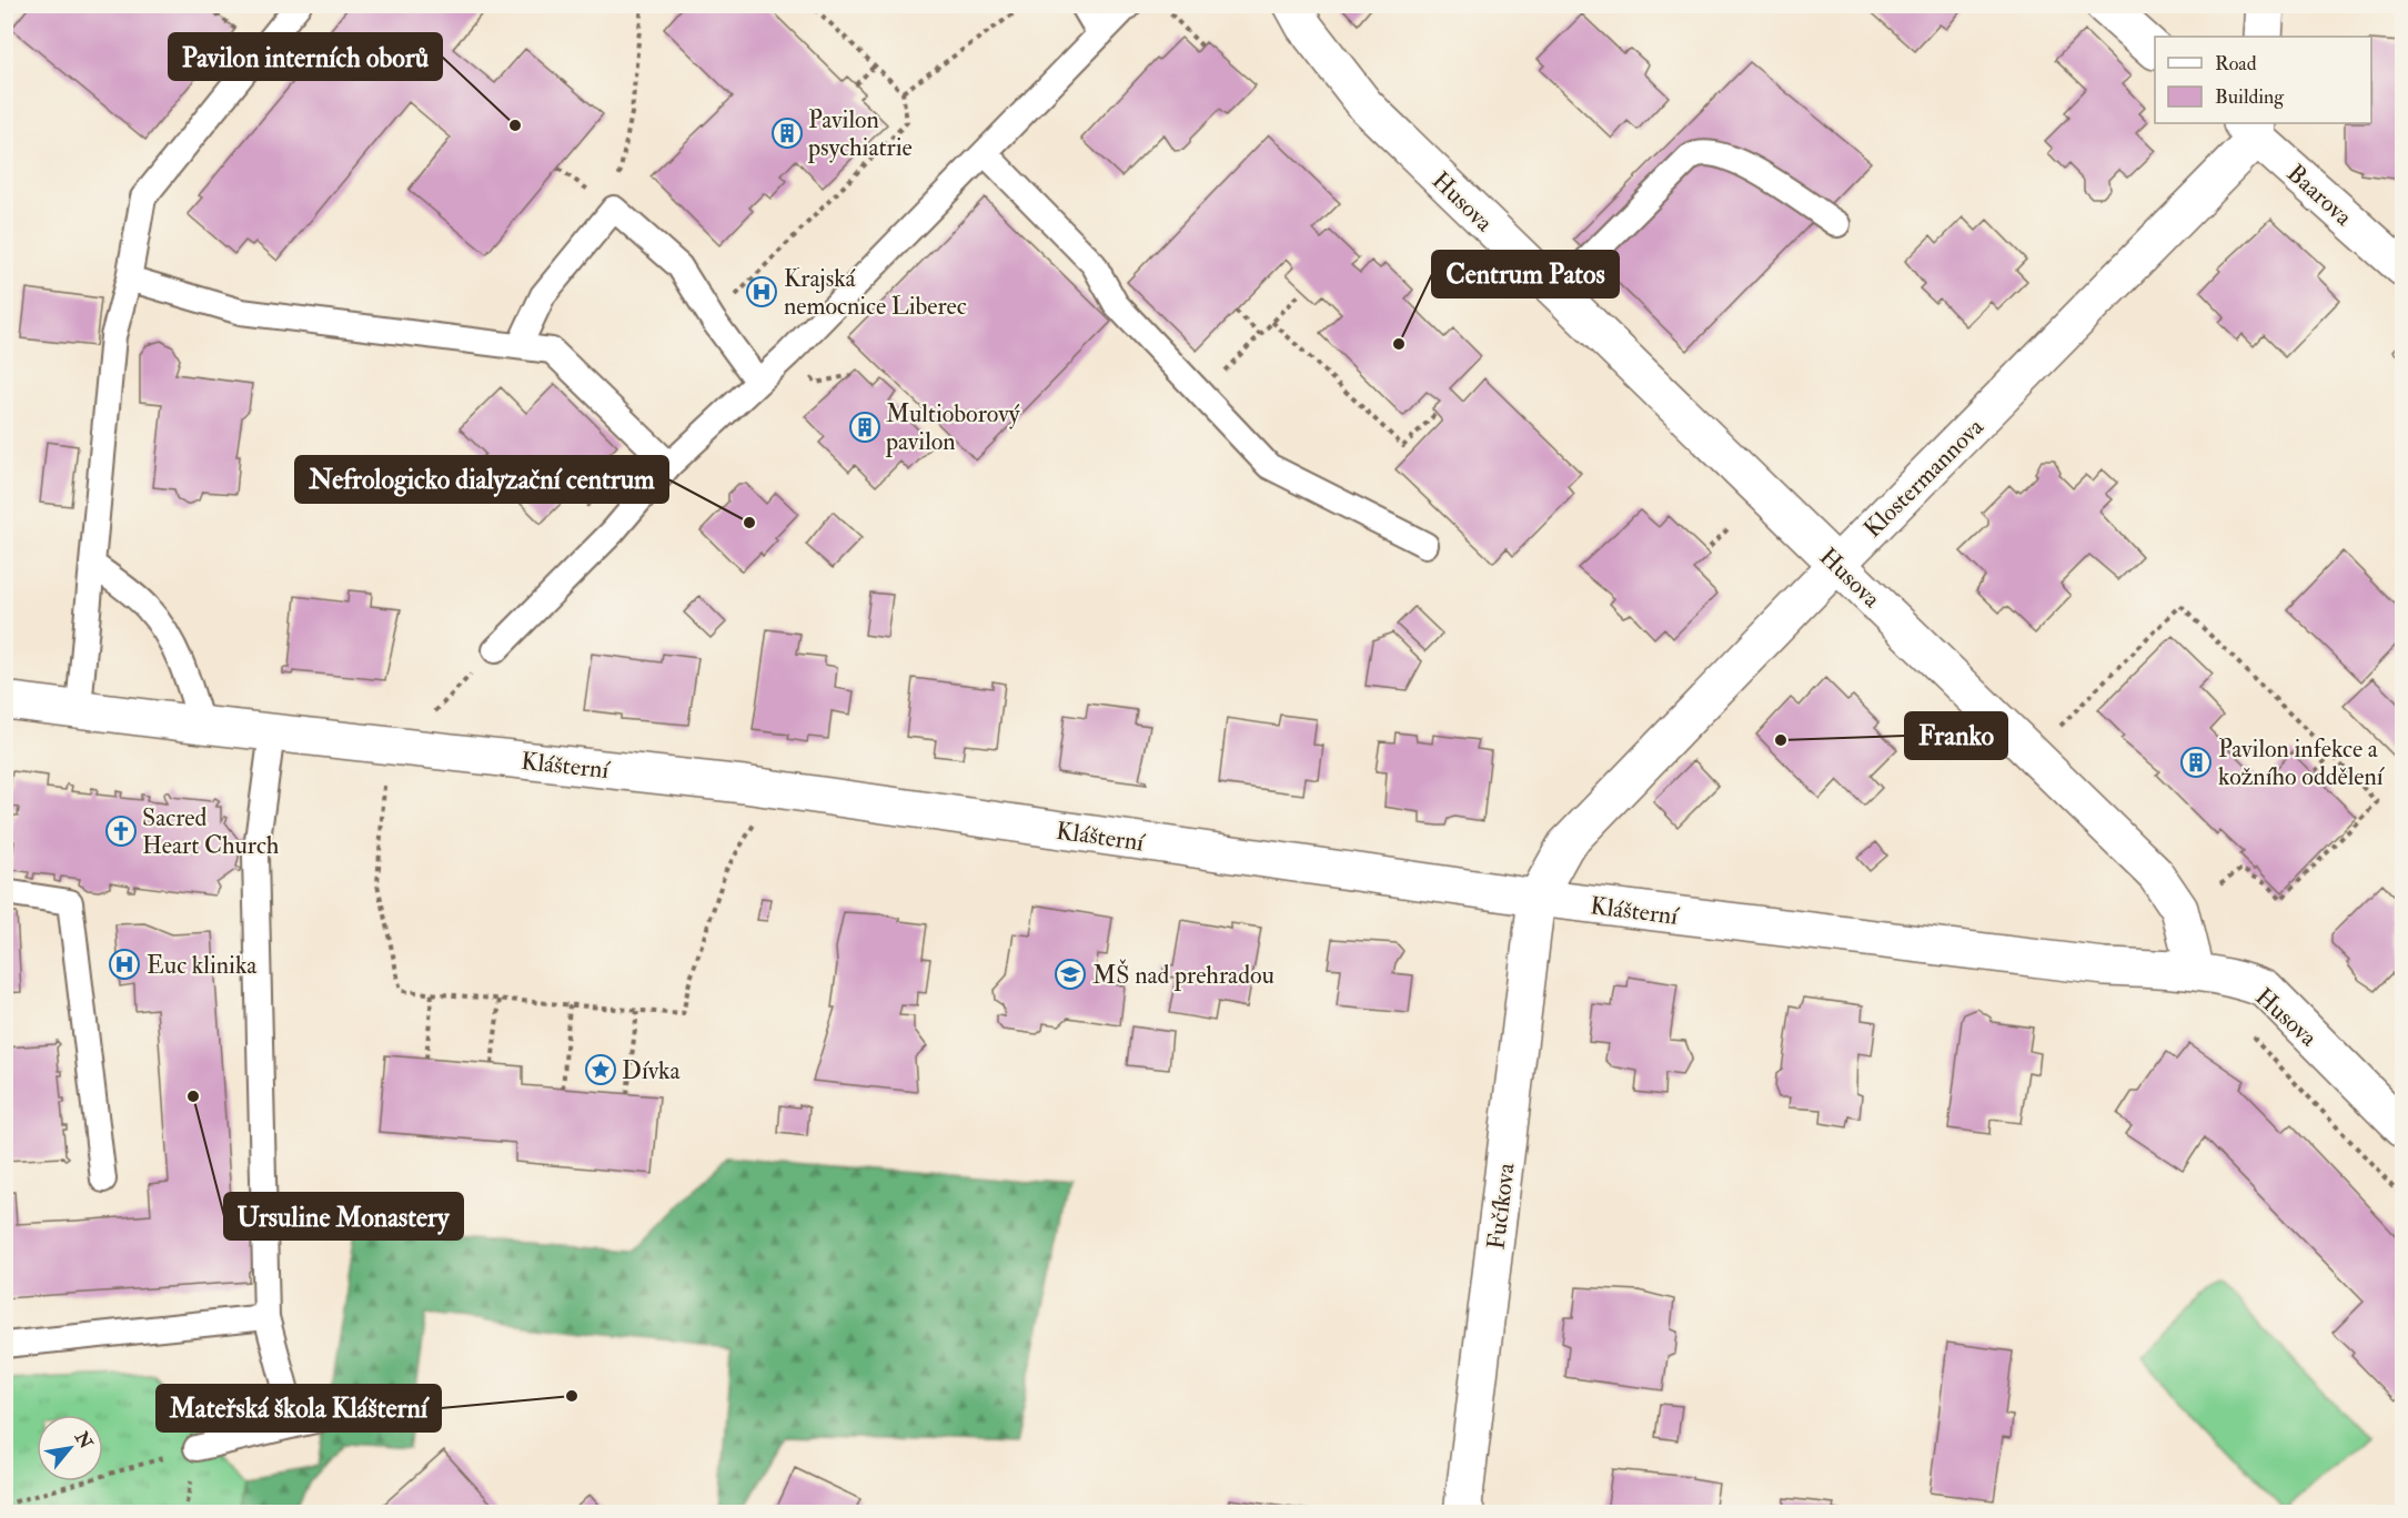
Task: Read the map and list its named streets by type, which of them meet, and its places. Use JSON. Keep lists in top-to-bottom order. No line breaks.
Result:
{"streets":{"street":["Baarova","Husova","Klostermannova","Klášterní","Fučíkova"]},"crossings":[["Baarova","Klostermannova"],["Husova","Klostermannova"],["Husova","Klášterní"],["Klostermannova","Klášterní"],["Klostermannova","Fučíkova"],["Klášterní","Fučíkova"]],"places":{"other":["Pavilon interních oborů","Centrum Patos","Nefrologicko dialyzační centrum","Franko","Ursuline Monastery","Mateřská škola Klášterní"],"building":["Pavilon psychiatrie","Multioborový pavilon","Pavilon infekce a kožního oddělení"],"hospital":["Krajská nemocnice Liberec","Euc klinika"],"church":["Sacred Heart Church"],"school or university":["MŠ nad prehradou"],"place":["Dívka"]},"legend":["Road","Building"],"north":"top right"}
